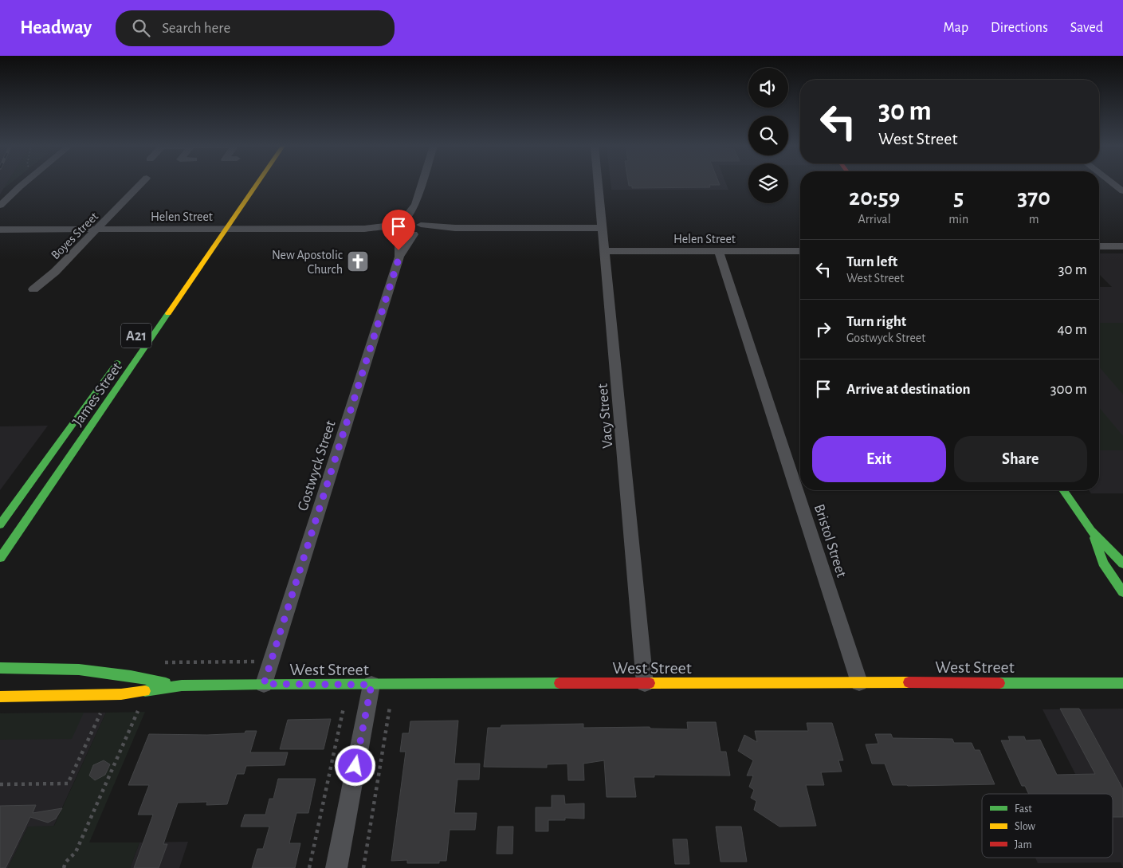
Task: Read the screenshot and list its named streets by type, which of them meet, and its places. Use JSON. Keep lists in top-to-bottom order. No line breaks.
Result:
{"streets":{"main road":["A21","James Street","West Street"],"street":["Helen Street","Boyes Street","Vacy Street","Gostwyck Street","Bristol Street"]},"crossings":[["Helen Street","Boyes Street"],["Helen Street","James Street"],["Helen Street","Vacy Street"],["Helen Street","Gostwyck Street"],["Helen Street","Bristol Street"],["Vacy Street","West Street"],["Gostwyck Street","West Street"],["Bristol Street","West Street"]],"places":{"church":["New Apostolic Church"]},"legend":["Fast","Slow","Jam"],"page":{"header":"Headway","search":"Search here","nav":["Map","Directions","Saved"],"turn":["30 m","West Street"],"eta":["20:59","Arrival","5","min","370","m"],"list":[{"name":"Turn left","note":"West Street","value":"30 m"},{"name":"Turn right","note":"Gostwyck Street","value":"40 m"},{"name":"Arrive at destination","value":"300 m"}],"buttons":["Exit","Share"]}}
